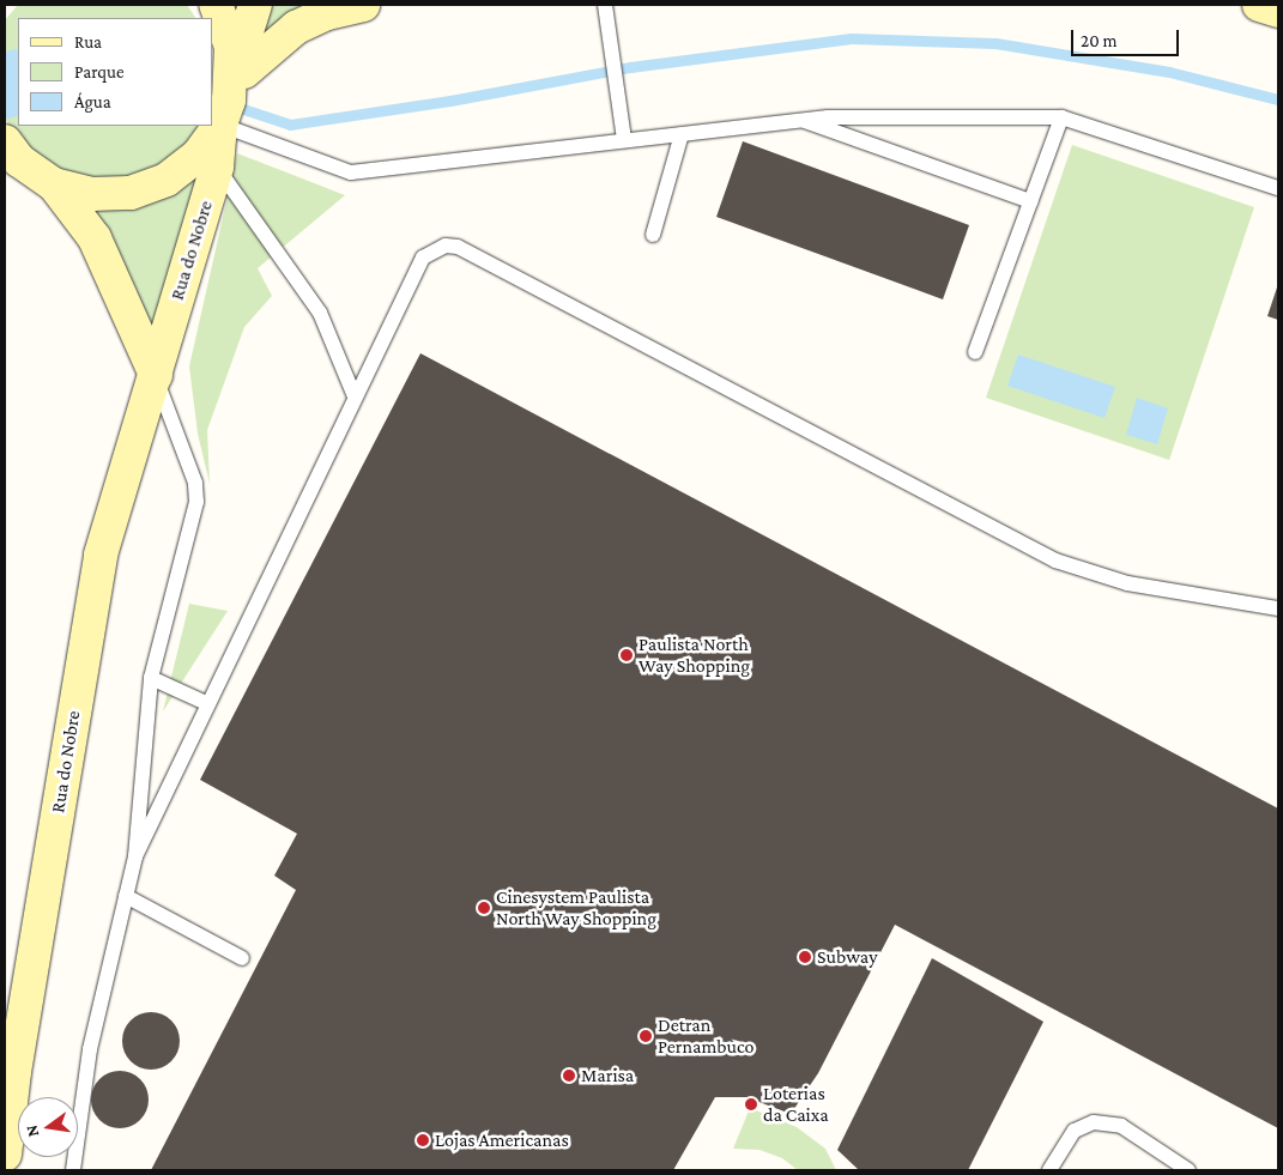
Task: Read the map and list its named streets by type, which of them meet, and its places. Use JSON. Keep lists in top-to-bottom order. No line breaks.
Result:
{"streets":{"main road":["Rua do Nobre"]},"places":["Paulista North Way Shopping","Cinesystem Paulista North Way Shopping","Subway","Detran Pernambuco","Marisa","Loterias da Caixa","Lojas Americanas"],"legend":["Rua","Parque","Água"],"scale_bar":"20 m","north":"left"}
